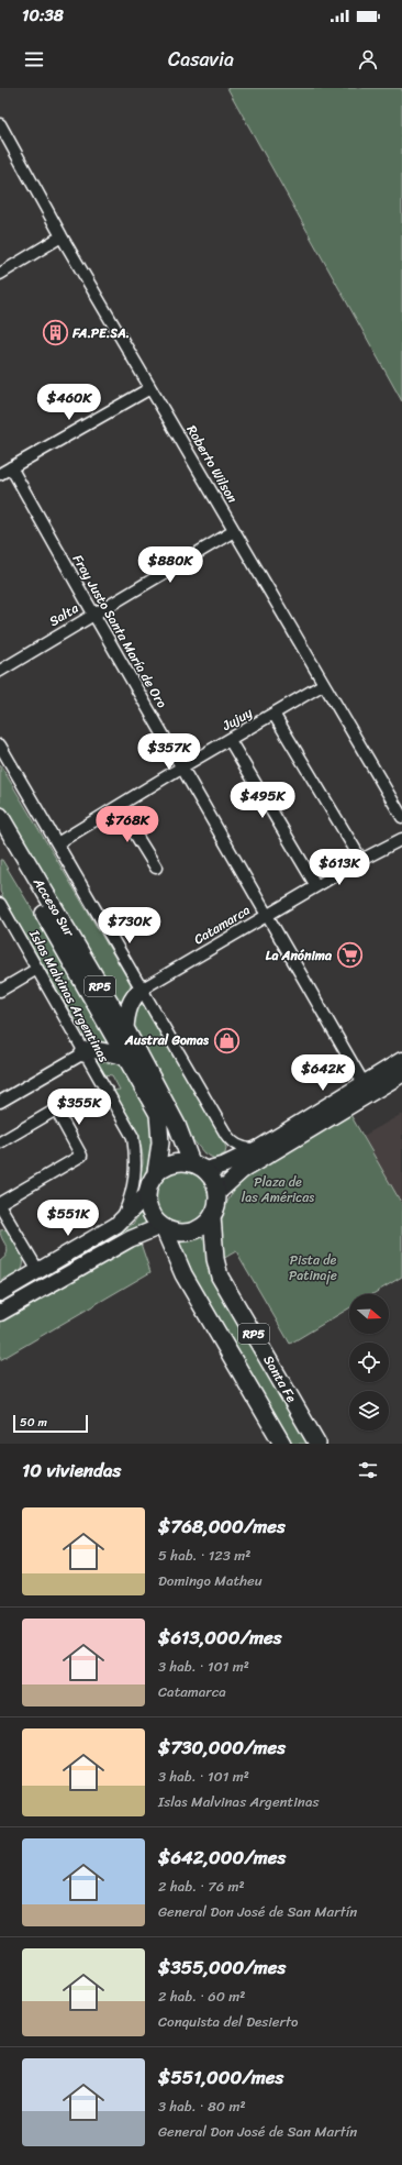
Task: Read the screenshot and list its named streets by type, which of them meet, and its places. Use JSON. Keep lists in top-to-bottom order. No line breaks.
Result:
{"streets":{"main road":["Acceso Sur","RP5","Santa Fe"],"street":["Roberto Wilson","Salta","Fray Justo Santa María de Oro","Jujuy","Catamarca","Islas Malvinas Argentinas"]},"crossings":[["Roberto Wilson","Salta"],["Roberto Wilson","Jujuy"],["Salta","Fray Justo Santa María de Oro"],["Fray Justo Santa María de Oro","Jujuy"],["Fray Justo Santa María de Oro","Catamarca"],["Jujuy","Catamarca"],["Acceso Sur","RP5"],["Acceso Sur","Santa Fe"],["RP5","Santa Fe"]],"parks":["Plaza de las Américas","Pista de Patinaje"],"places":{"building":["FA.PE.SA."],"supermarket":["La Anónima"],"shop":["Austral Gomas"]},"scale_bar":"50 m","north":"right","page":{"status":"10:38","header":"Casavia","price":["$460K","$880K","$357K","$495K","$768K","$613K","$730K","$642K","$355K","$551K"],"scale":"50 m","heading":"10 viviendas","list":[{"name":"$768,000/mes","note":"5 hab. · 123 m² · Domingo Matheu"},{"name":"$613,000/mes","note":"3 hab. · 101 m² · Catamarca"},{"name":"$730,000/mes","note":"3 hab. · 101 m² · Islas Malvinas Argentinas"},{"name":"$642,000/mes","note":"2 hab. · 76 m² · General Don José de San Martín"},{"name":"$355,000/mes","note":"2 hab. · 60 m² · Conquista del Desierto"},{"name":"$551,000/mes","note":"3 hab. · 80 m² · General Don José de San Martín"}]}}
